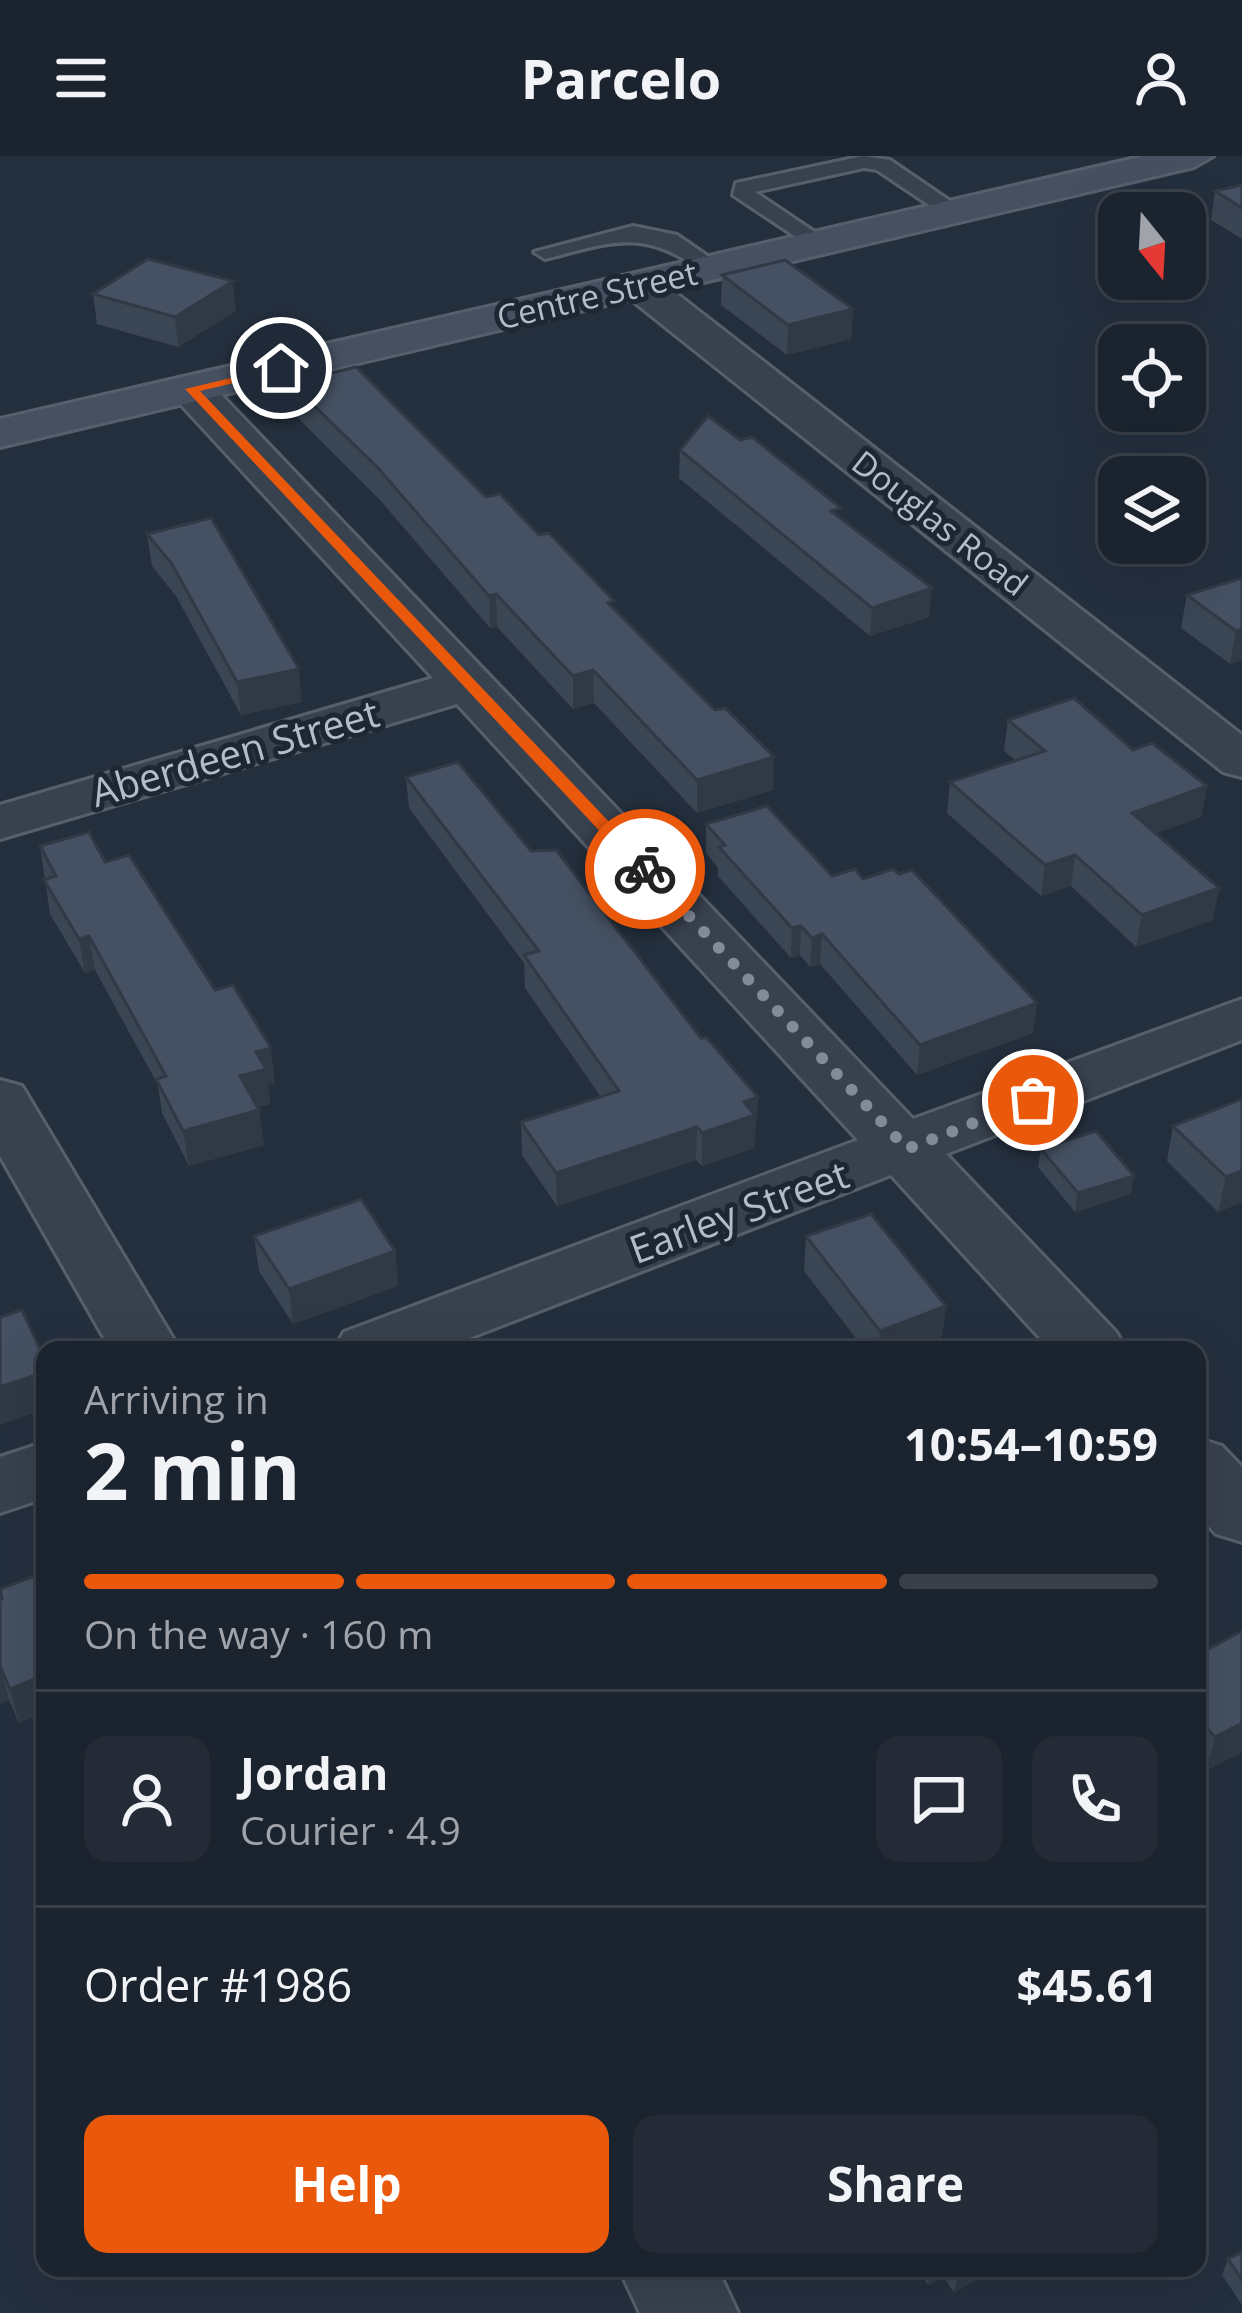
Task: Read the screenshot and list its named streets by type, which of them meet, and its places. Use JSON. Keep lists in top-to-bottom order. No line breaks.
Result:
{"streets":{"main road":["Centre Street"],"street":["Douglas Road","Aberdeen Street","Earley Street"]},"crossings":[["Centre Street","Douglas Road"]],"north":"bottom","page":{"header":"Parcelo","heading":["2 min","Arriving in","10:54–10:59"],"panel":["Jordan","Courier · 4.9","Order #1986","$45.61"],"bar":"On the way · 160 m","buttons":["Help","Share"]}}
